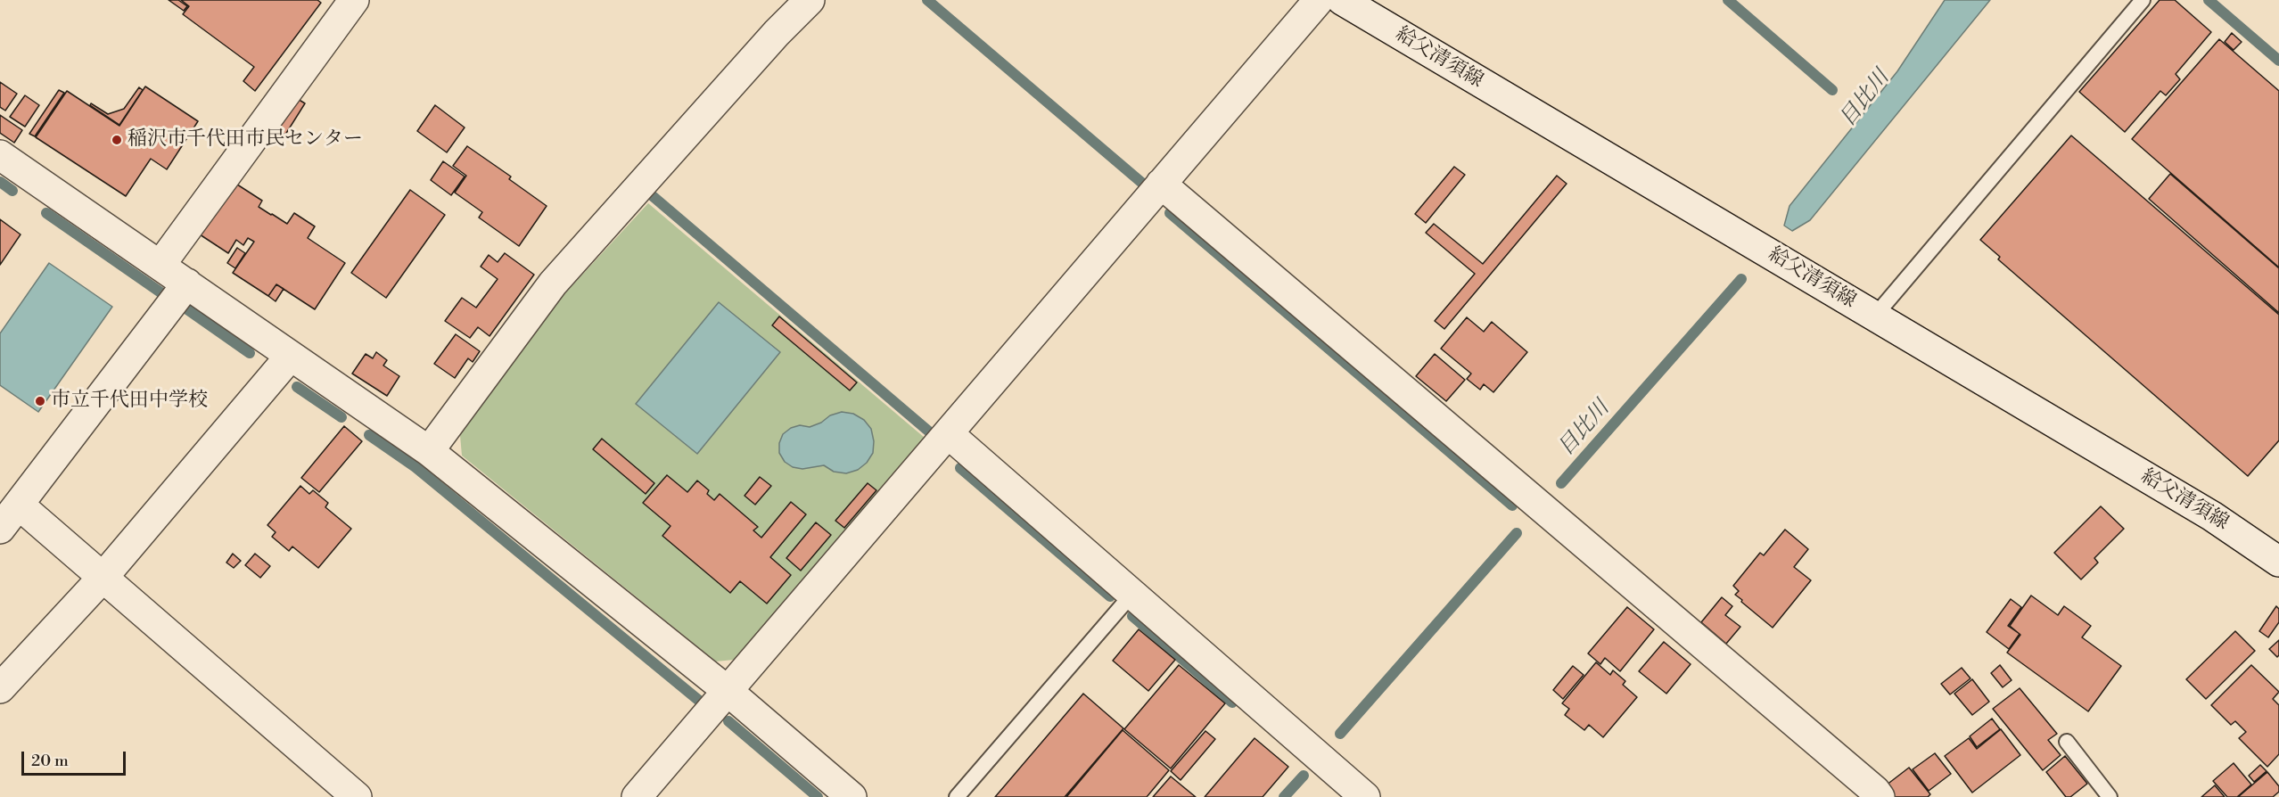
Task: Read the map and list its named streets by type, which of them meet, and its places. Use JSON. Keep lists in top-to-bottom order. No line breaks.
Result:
{"streets":{"street":["給父清須線"]},"water":["目比川"],"places":["稲沢市千代田市民センター","市立千代田中学校"],"scale_bar":"20 m"}
